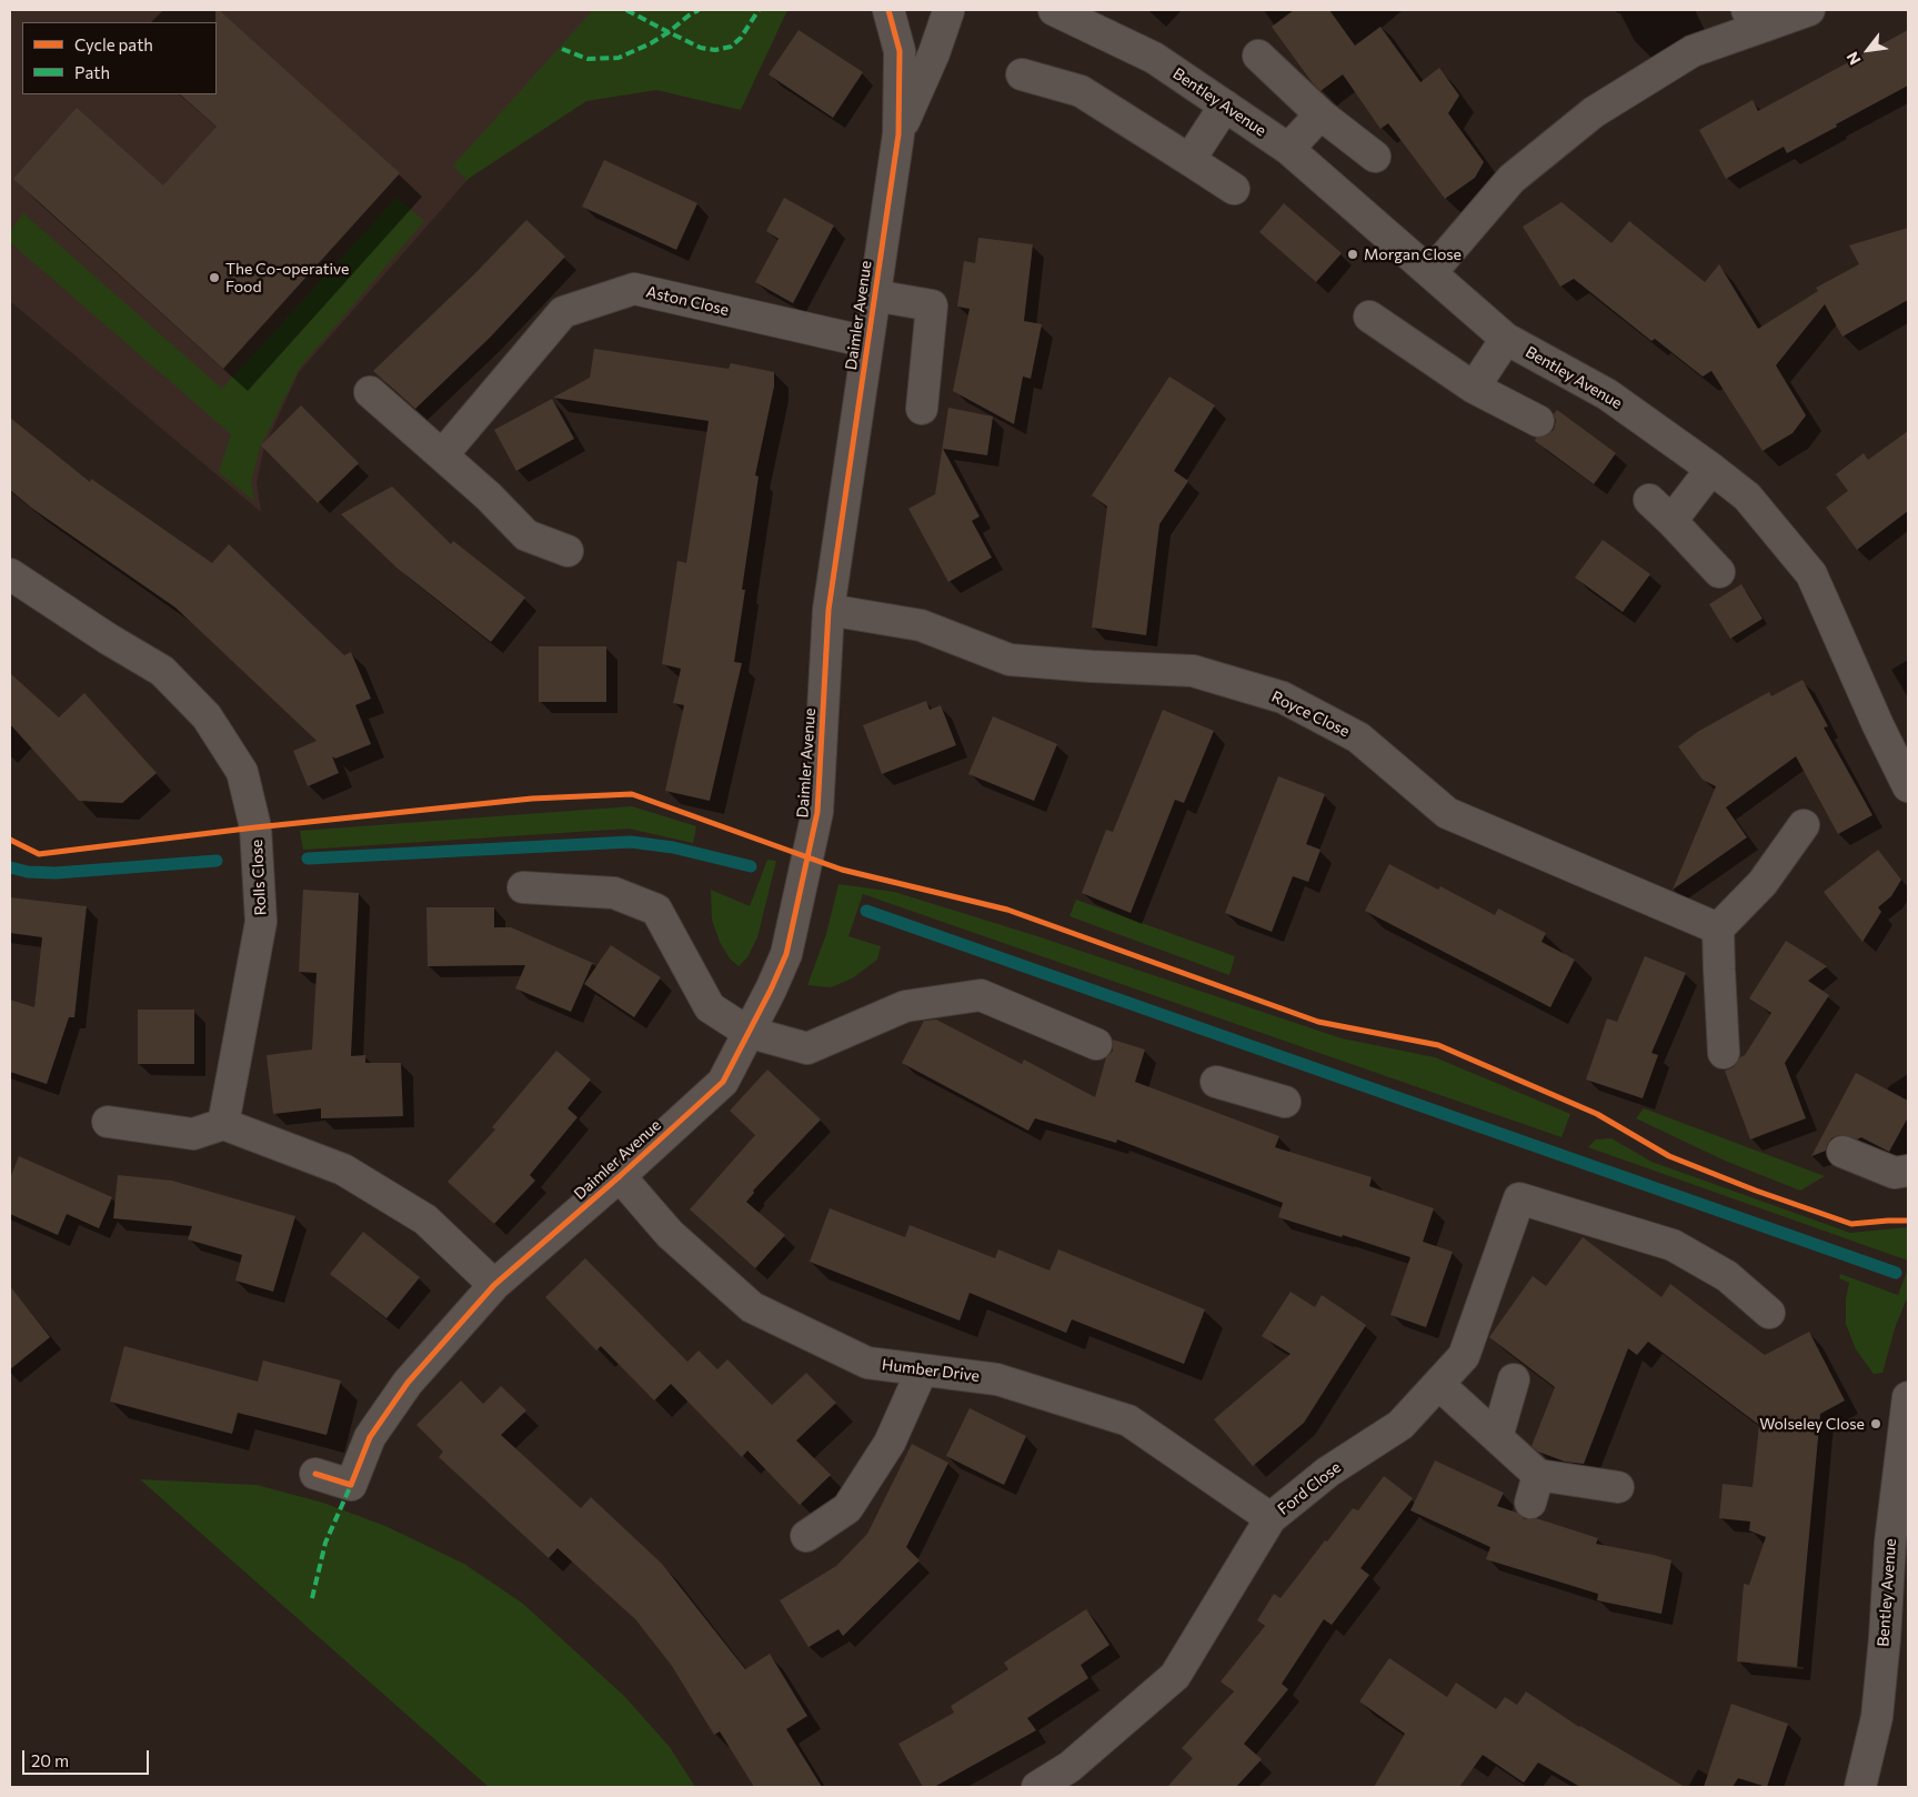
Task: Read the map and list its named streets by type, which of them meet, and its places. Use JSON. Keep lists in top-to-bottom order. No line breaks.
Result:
{"streets":{"street":["Bentley Avenue","Aston Close","Daimler Avenue","Royce Close","Rolls Close","Humber Drive","Ford Close"]},"crossings":[["Aston Close","Daimler Avenue"],["Daimler Avenue","Royce Close"],["Daimler Avenue","Humber Drive"],["Humber Drive","Ford Close"]],"places":["Morgan Close","The Co-operative Food","Wolseley Close"],"legend":["Cycle path","Path"],"scale_bar":"20 m","north":"bottom left"}
